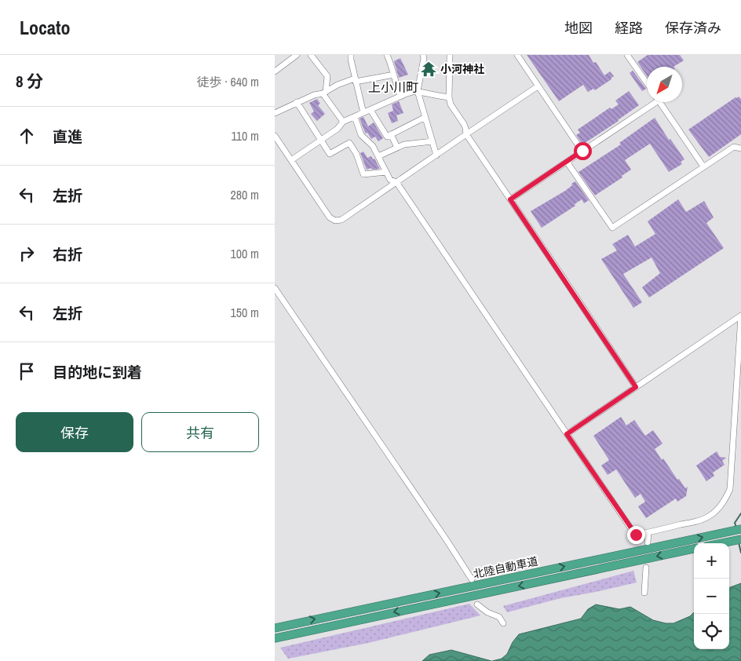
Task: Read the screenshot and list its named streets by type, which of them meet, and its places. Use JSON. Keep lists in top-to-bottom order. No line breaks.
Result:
{"streets":{"highway":["北陸自動車道"]},"districts":["上小川町"],"places":{"temple":["小河神社"]},"north":"bottom left","page":{"header":"Locato","nav":["地図","経路","保存済み"],"heading":["8 分","徒歩 · 640 m"],"list":[["直進","110 m"],["左折","280 m"],["右折","100 m"],["左折","150 m"],"目的地に到着"],"buttons":["保存","共有"],"map_buttons":["+","−"]}}
